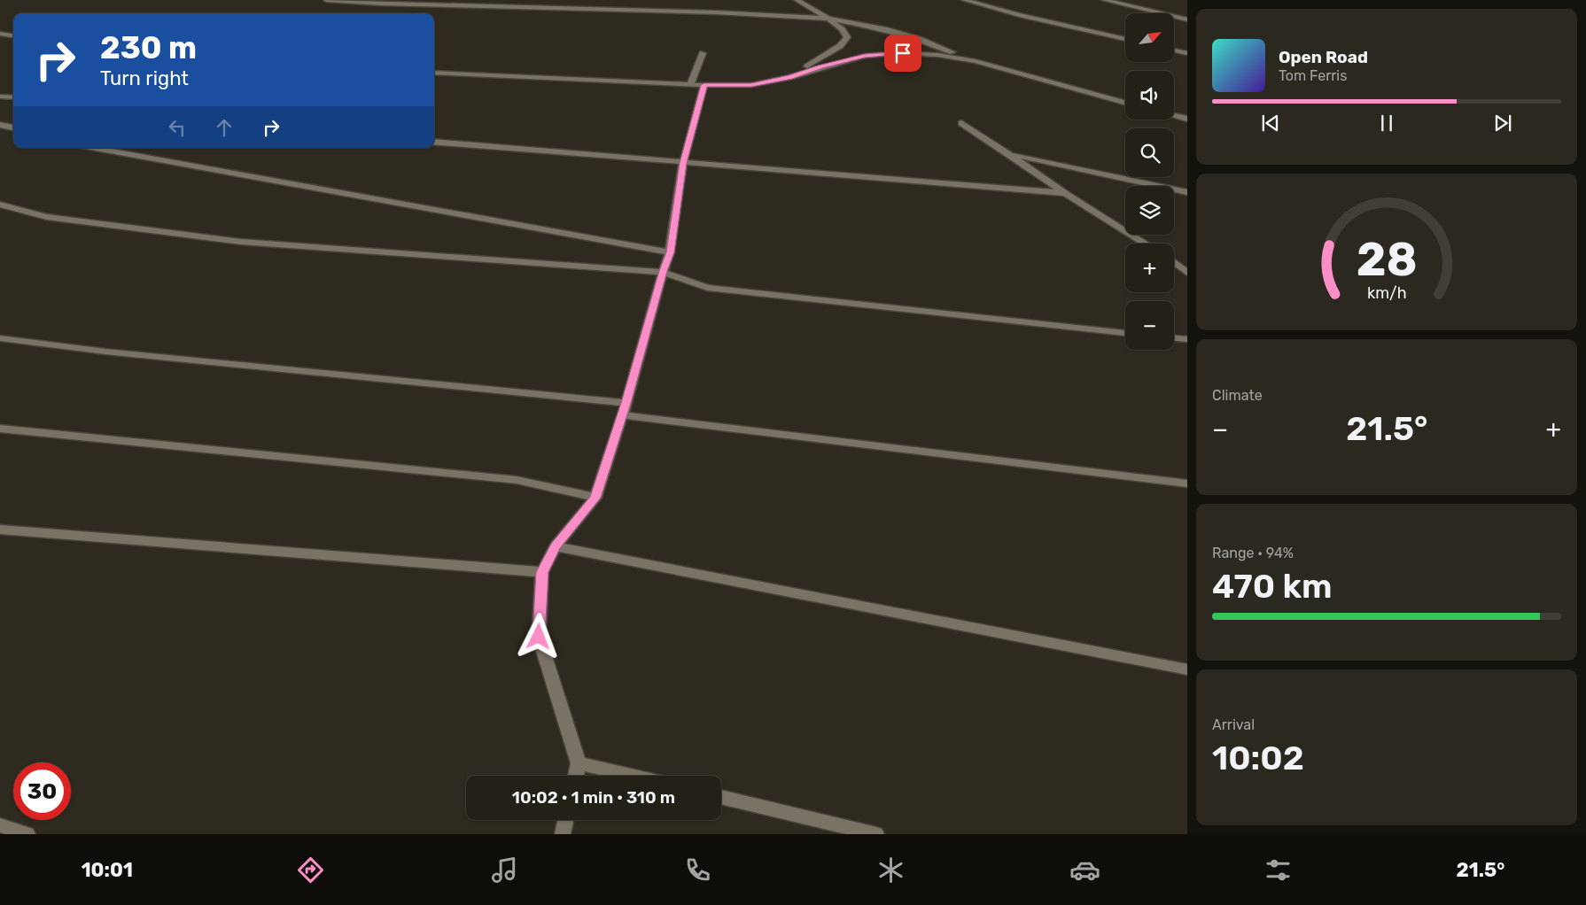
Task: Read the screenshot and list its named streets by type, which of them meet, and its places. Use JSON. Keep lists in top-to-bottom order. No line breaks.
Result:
{"north":"top right","page":{"map_buttons":["+","−"],"turn":["230 m","Turn right"],"song":["Open Road","Tom Ferris"],"tile":["Climate",["Range · 94%","470 km"],["Arrival","10:02"]],"heat":["−","21.5°","+"],"limit":"30","trip":"10:02 · 1 min · 310 m","tabs":["10:01","21.5°"],"gauge":["28","km/h"]}}
